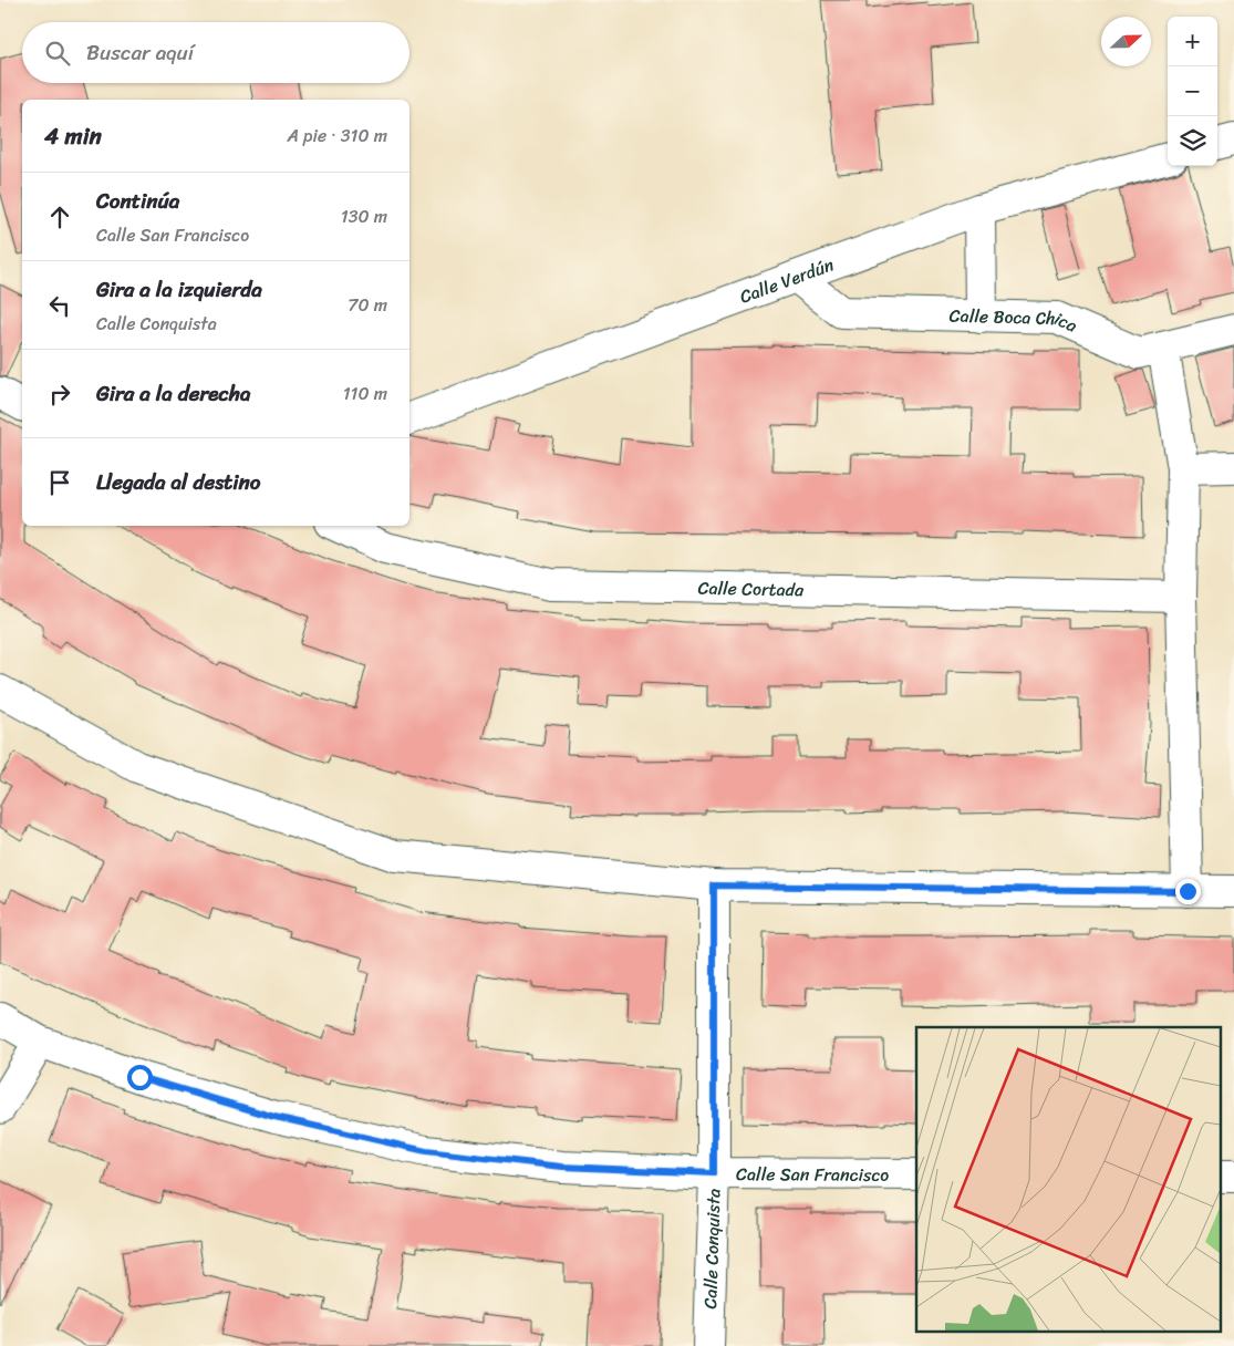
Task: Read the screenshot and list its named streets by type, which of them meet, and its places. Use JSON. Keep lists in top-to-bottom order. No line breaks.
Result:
{"streets":{"street":["Calle Verdún","Calle Boca Chica","Calle Cortada","Calle San Francisco","Calle Conquista"]},"crossings":[["Calle Verdún","Calle Boca Chica"],["Calle San Francisco","Calle Conquista"]],"north":"right","page":{"map_buttons":["+","−"],"search":"Buscar aquí","heading":["4 min","A pie · 310 m"],"list":[["Continúa","Calle San Francisco","130 m"],["Gira a la izquierda","Calle Conquista","70 m"],["Gira a la derecha","110 m"],"Llegada al destino"]}}
